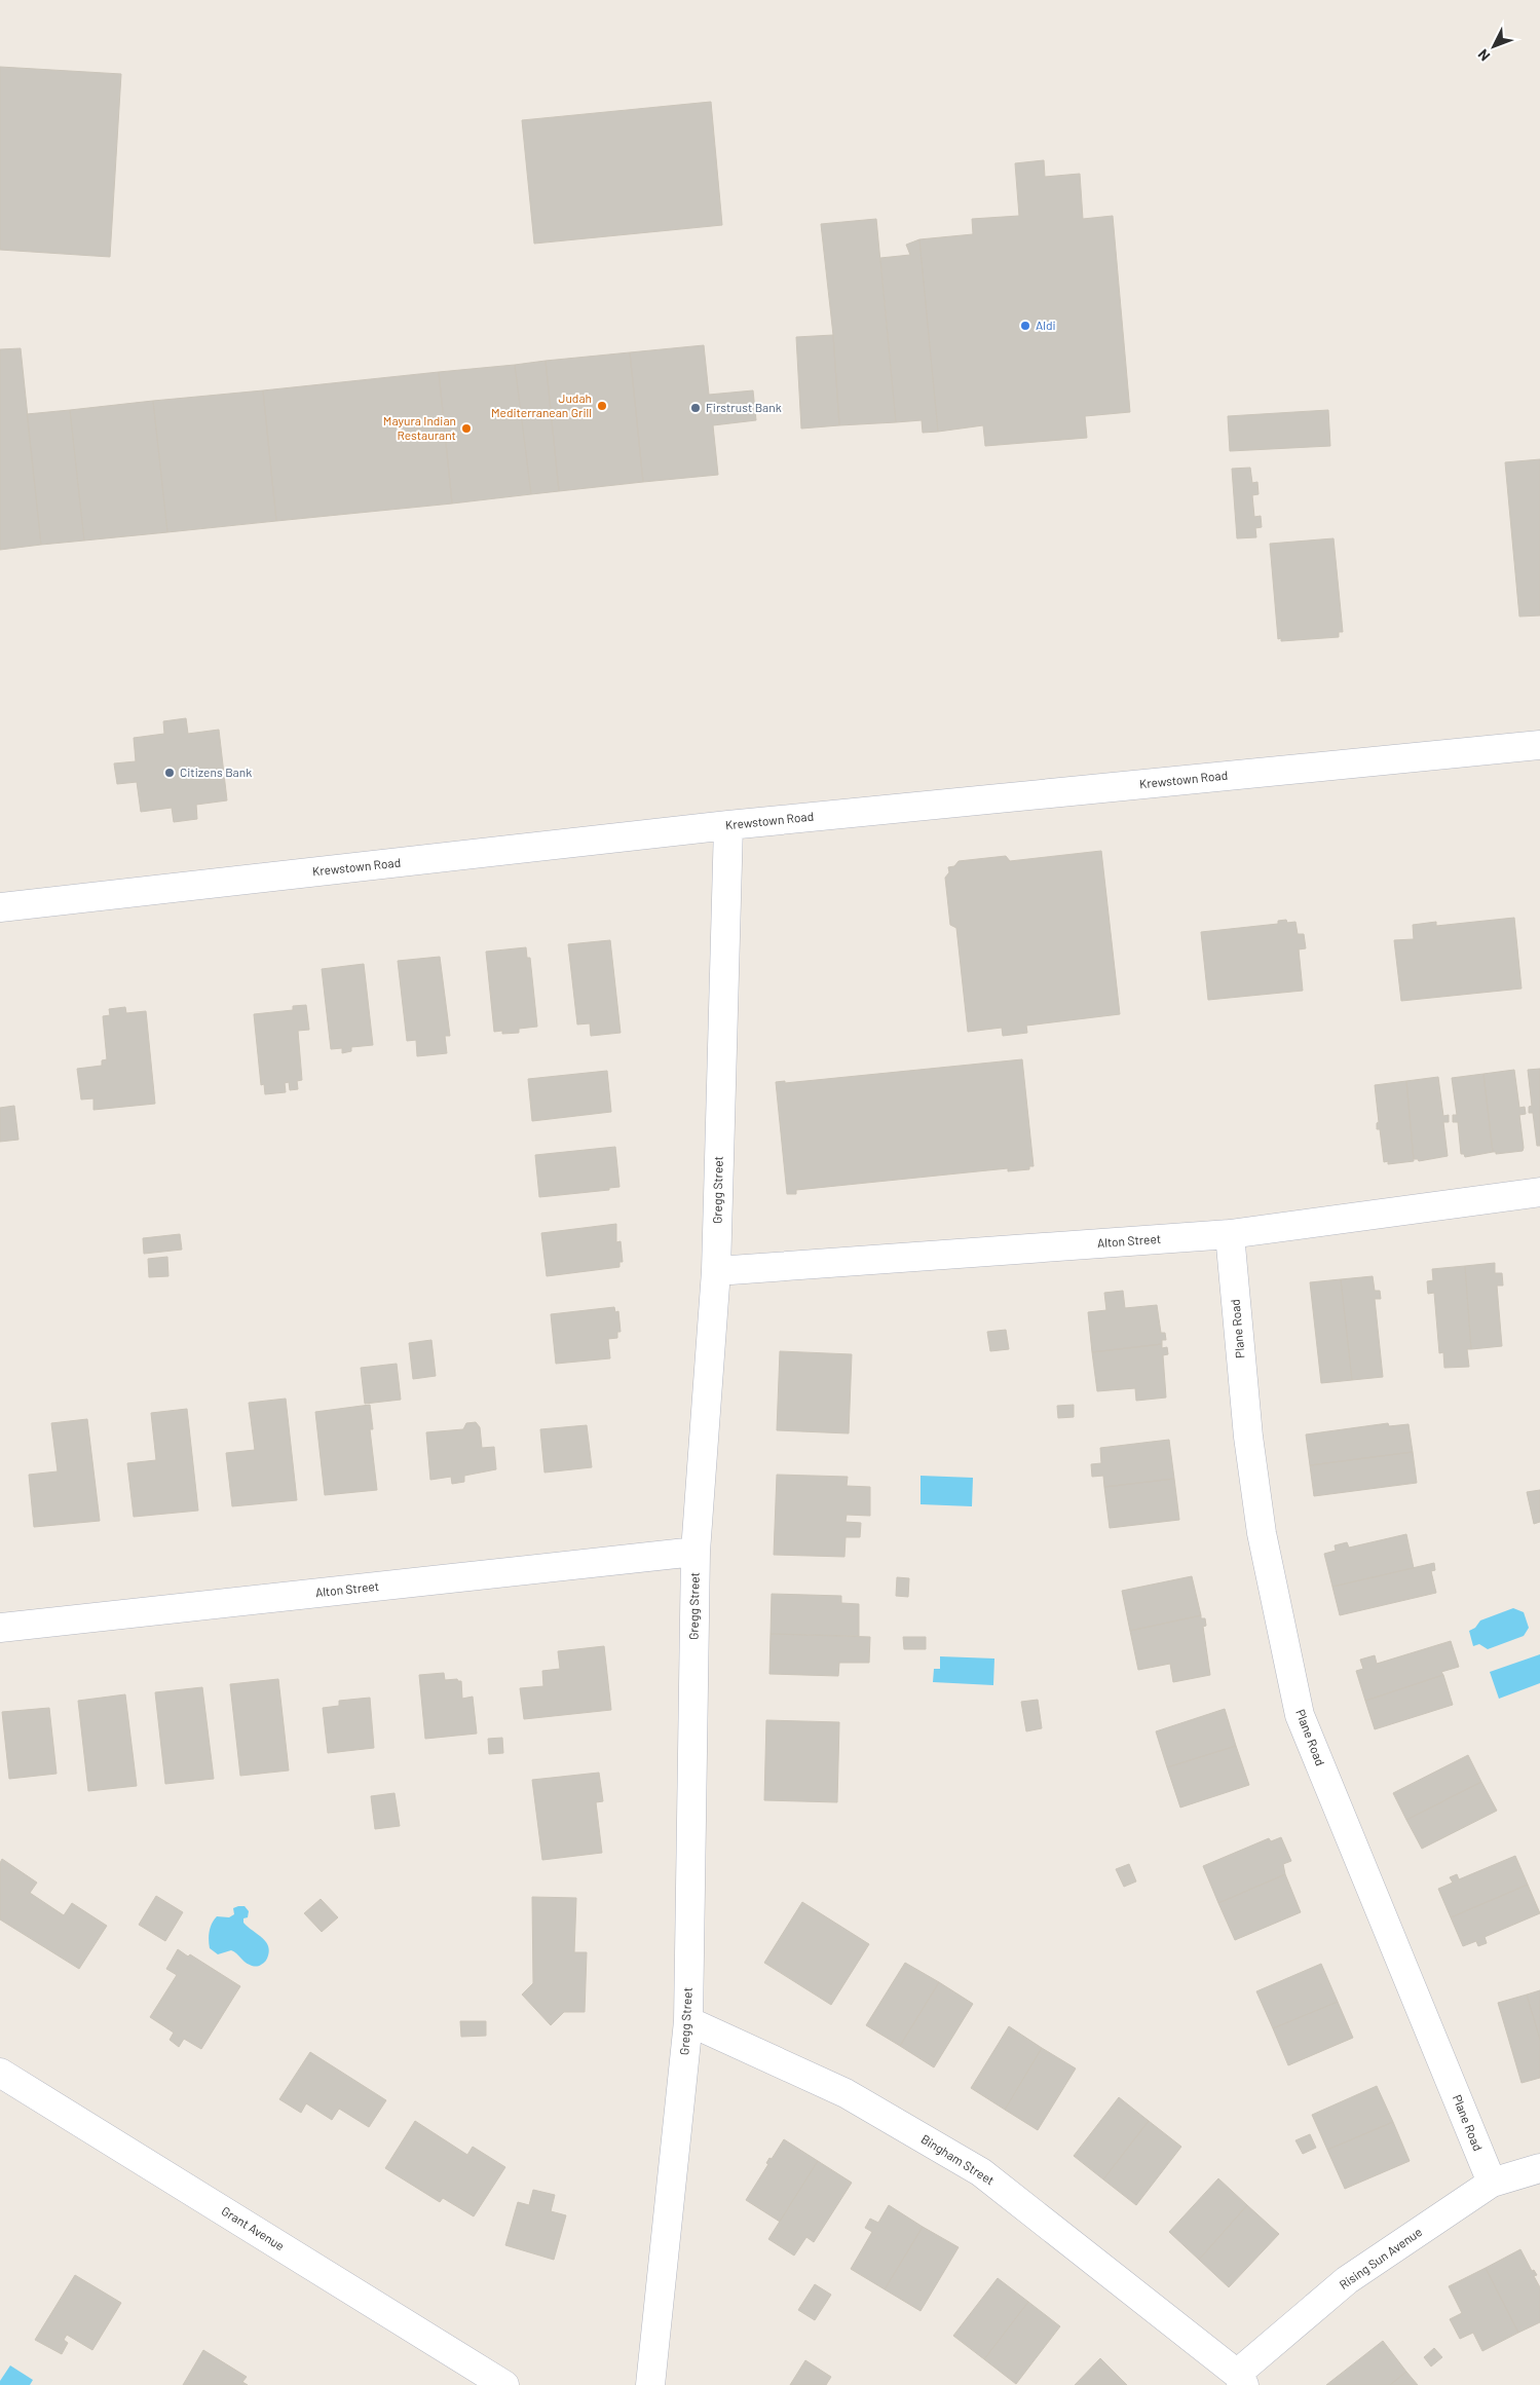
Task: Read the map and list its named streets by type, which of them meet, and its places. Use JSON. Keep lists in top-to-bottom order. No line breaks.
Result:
{"streets":{"street":["Krewstown Road","Gregg Street","Alton Street","Plane Road","Bingham Street","Grant Avenue","Rising Sun Avenue"]},"crossings":[["Krewstown Road","Gregg Street"],["Gregg Street","Alton Street"],["Gregg Street","Bingham Street"],["Alton Street","Plane Road"],["Plane Road","Rising Sun Avenue"],["Bingham Street","Rising Sun Avenue"]],"places":["Aldi","Judah Mediterranean Grill","Firstrust Bank","Mayura Indian Restaurant","Citizens Bank"],"north":"bottom left"}
